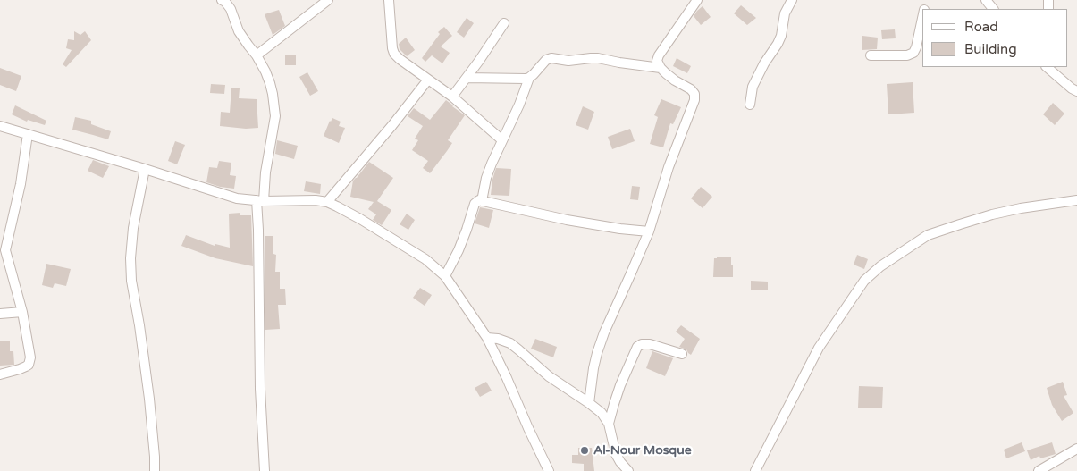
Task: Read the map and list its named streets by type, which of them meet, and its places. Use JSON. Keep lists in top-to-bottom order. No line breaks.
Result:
{"places":["Al-Nour Mosque"],"legend":["Road","Building"]}
